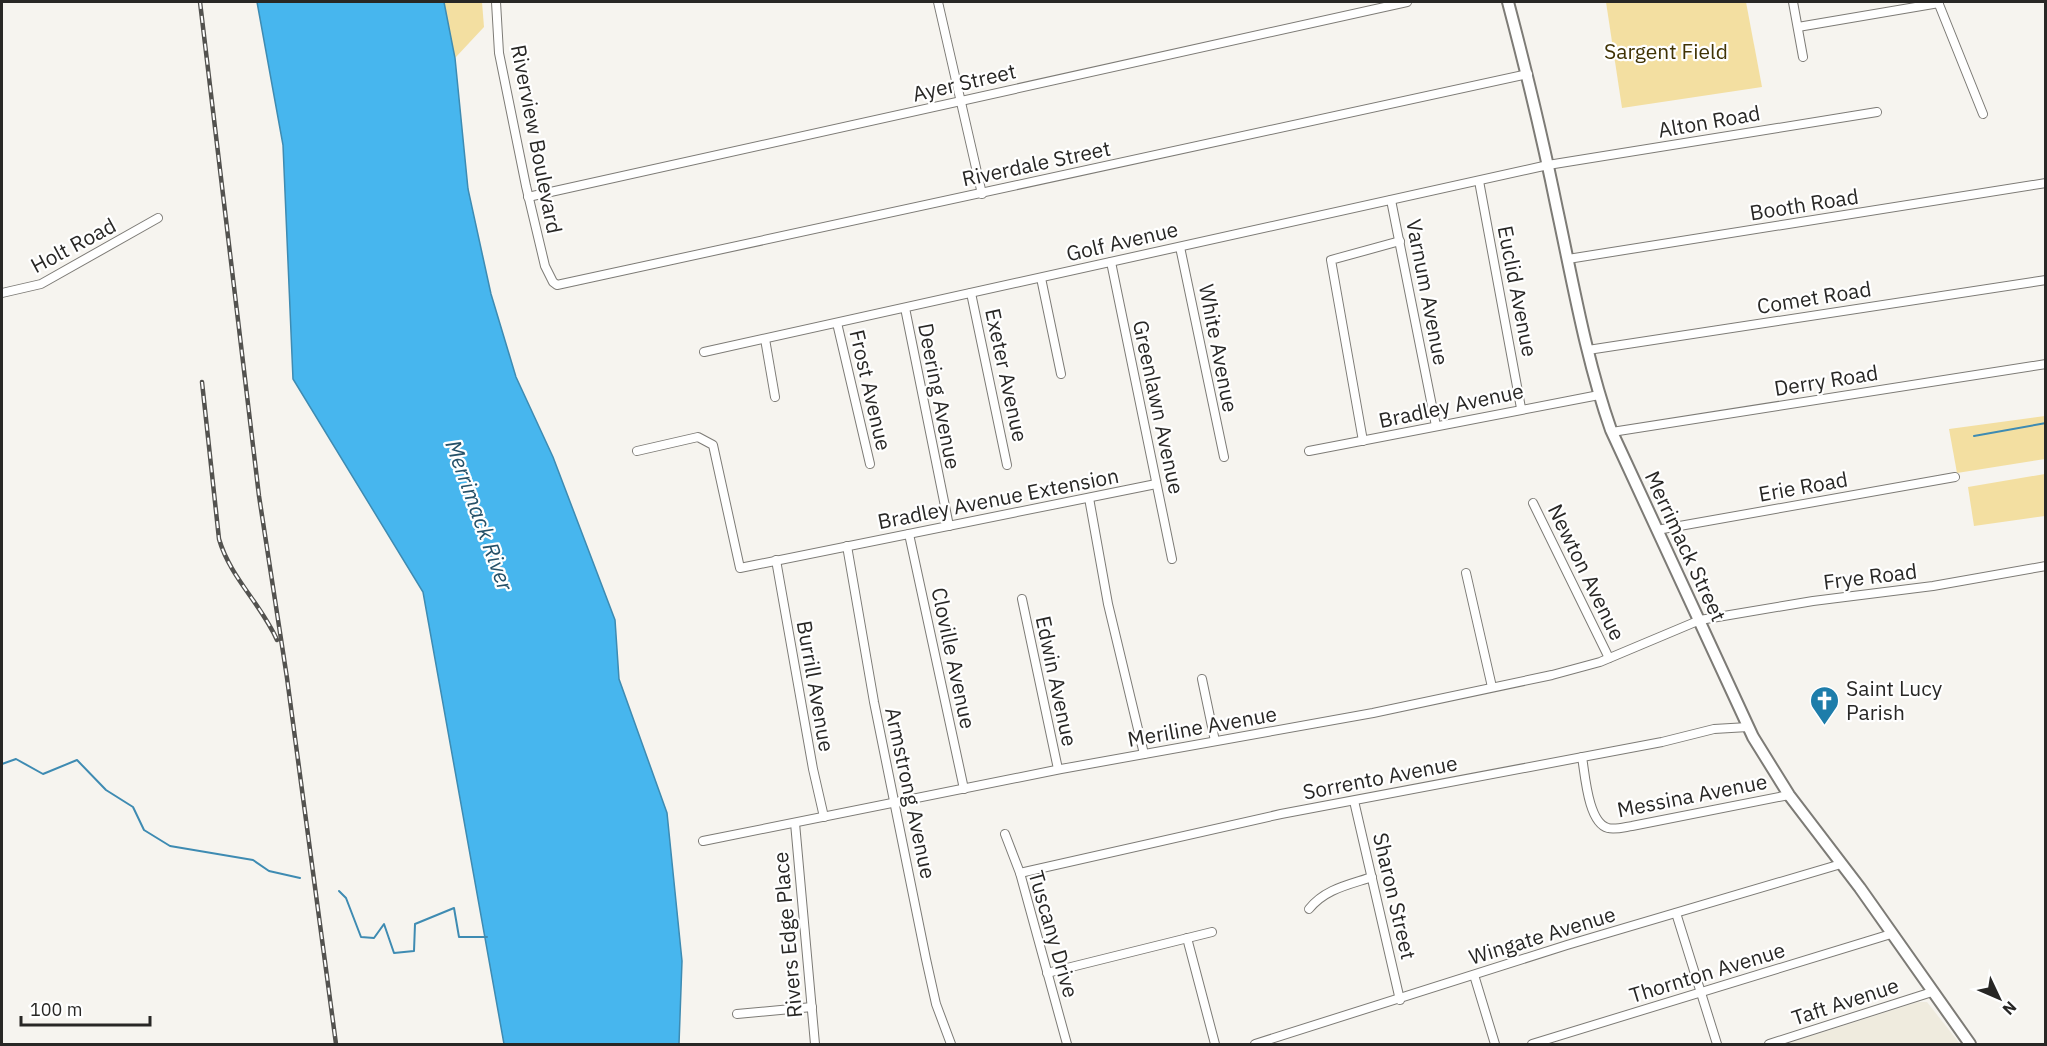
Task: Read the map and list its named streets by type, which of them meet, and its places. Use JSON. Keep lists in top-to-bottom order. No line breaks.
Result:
{"streets":{"main road":["Merrimack Street"],"street":["Ayer Street","Alton Road","Riverview Boulevard","Riverdale Street","Booth Road","Golf Avenue","Holt Road","Euclid Avenue","Varnum Avenue","Comet Road","White Avenue","Exeter Avenue","Derry Road","Frost Avenue","Deering Avenue","Bradley Avenue","Greenlawn Avenue","Erie Road","Bradley Avenue Extension","Newton Avenue","Frye Road","Cloville Avenue","Edwin Avenue","Burrill Avenue","Meriline Avenue","Sorrento Avenue","Armstrong Avenue","Messina Avenue","Sharon Street","Tuscany Drive","Rivers Edge Place","Wingate Avenue","Thornton Avenue","Taft Avenue"]},"crossings":[["Ayer Street","Riverview Boulevard"],["Alton Road","Golf Avenue"],["Alton Road","Merrimack Street"],["Riverview Boulevard","Riverdale Street"],["Riverdale Street","Merrimack Street"],["Booth Road","Merrimack Street"],["Golf Avenue","Euclid Avenue"],["Golf Avenue","Varnum Avenue"],["Golf Avenue","White Avenue"],["Golf Avenue","Exeter Avenue"],["Golf Avenue","Frost Avenue"],["Golf Avenue","Deering Avenue"],["Golf Avenue","Greenlawn Avenue"],["Golf Avenue","Merrimack Street"],["Euclid Avenue","Bradley Avenue"],["Varnum Avenue","Bradley Avenue"],["Comet Road","Merrimack Street"],["Derry Road","Merrimack Street"],["Deering Avenue","Bradley Avenue Extension"],["Bradley Avenue","Merrimack Street"],["Greenlawn Avenue","Bradley Avenue Extension"],["Erie Road","Merrimack Street"],["Bradley Avenue Extension","Cloville Avenue"],["Bradley Avenue Extension","Armstrong Avenue"],["Merrimack Street","Frye Road"],["Merrimack Street","Meriline Avenue"],["Merrimack Street","Sorrento Avenue"],["Merrimack Street","Messina Avenue"],["Merrimack Street","Wingate Avenue"],["Merrimack Street","Thornton Avenue"],["Merrimack Street","Taft Avenue"],["Newton Avenue","Meriline Avenue"],["Frye Road","Meriline Avenue"],["Cloville Avenue","Meriline Avenue"],["Edwin Avenue","Meriline Avenue"],["Burrill Avenue","Meriline Avenue"],["Meriline Avenue","Armstrong Avenue"],["Meriline Avenue","Rivers Edge Place"],["Sorrento Avenue","Messina Avenue"],["Sorrento Avenue","Sharon Street"],["Sorrento Avenue","Tuscany Drive"],["Sharon Street","Wingate Avenue"]],"water":["Merrimack River"],"parks":["Sargent Field"],"places":{"church":["Saint Lucy Parish"]},"scale_bar":"100 m","north":"bottom right"}
